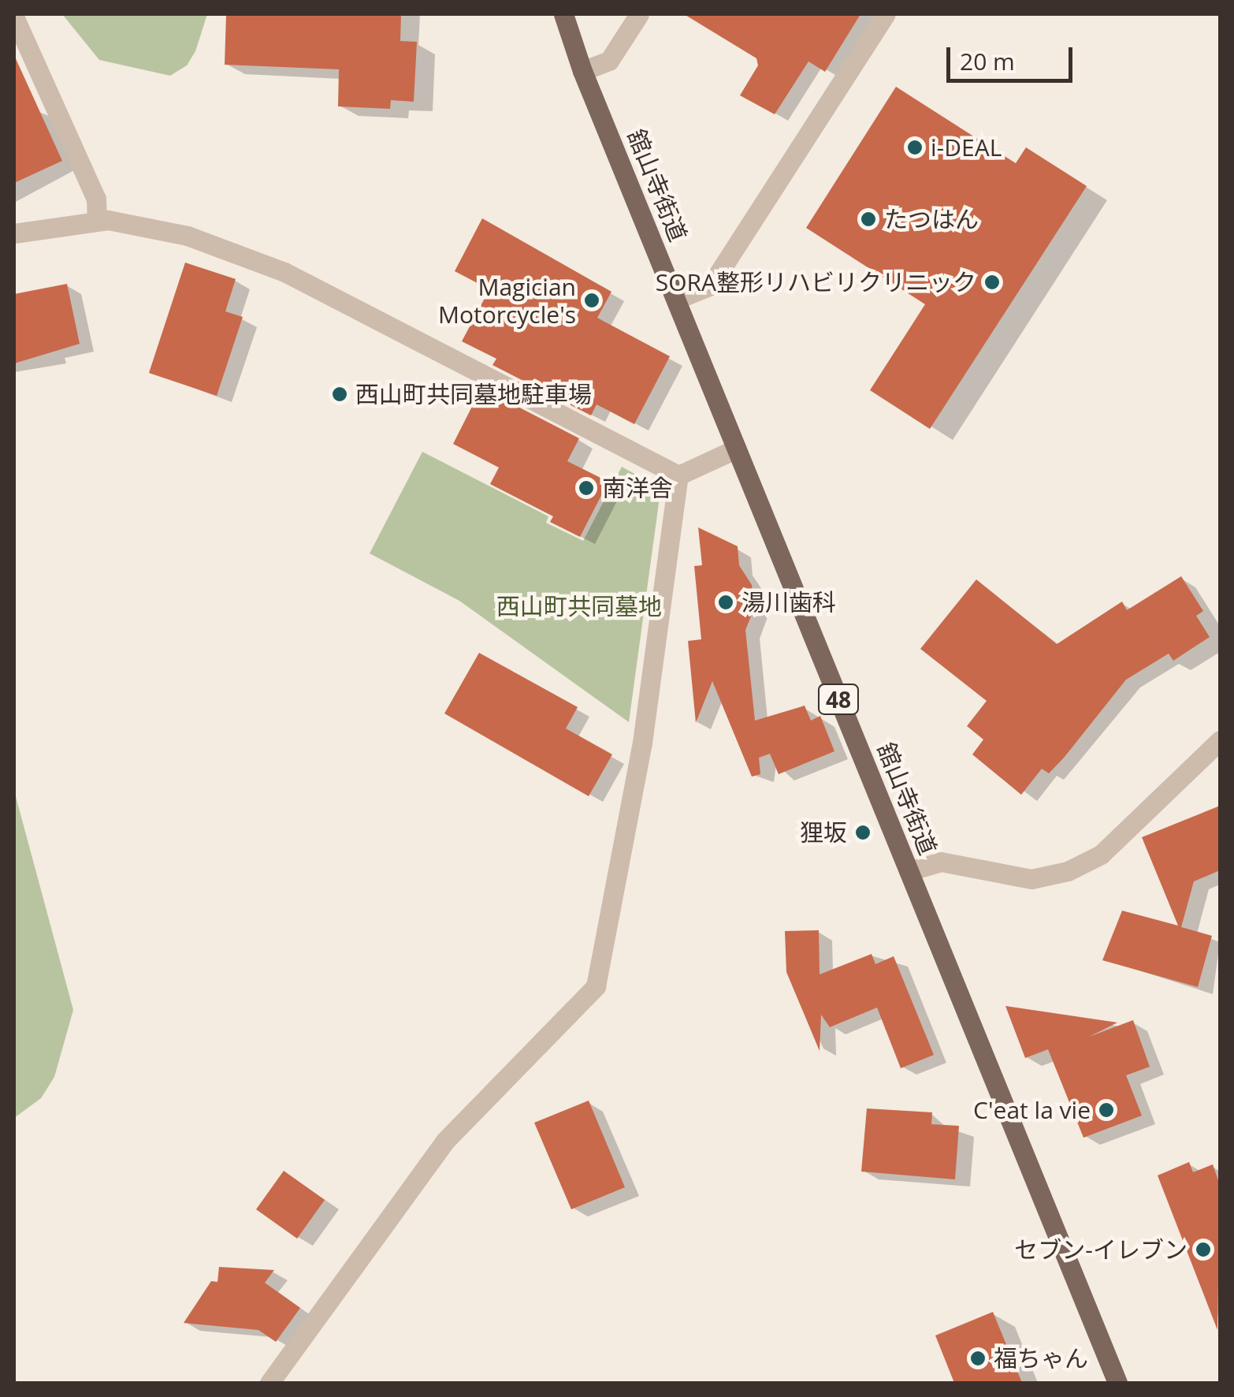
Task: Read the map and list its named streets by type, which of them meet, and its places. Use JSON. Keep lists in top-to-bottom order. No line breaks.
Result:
{"streets":{"main road":["舘山寺街道","48"]},"parks":["西山町共同墓地"],"places":["i-DEAL","たつはん","SORA整形リハビリクリニック","Magician Motorcycle's","西山町共同墓地駐車場","南洋舎","湯川歯科","狸坂","C'eat la vie","セブン-イレブン","福ちゃん"],"scale_bar":"20 m"}
